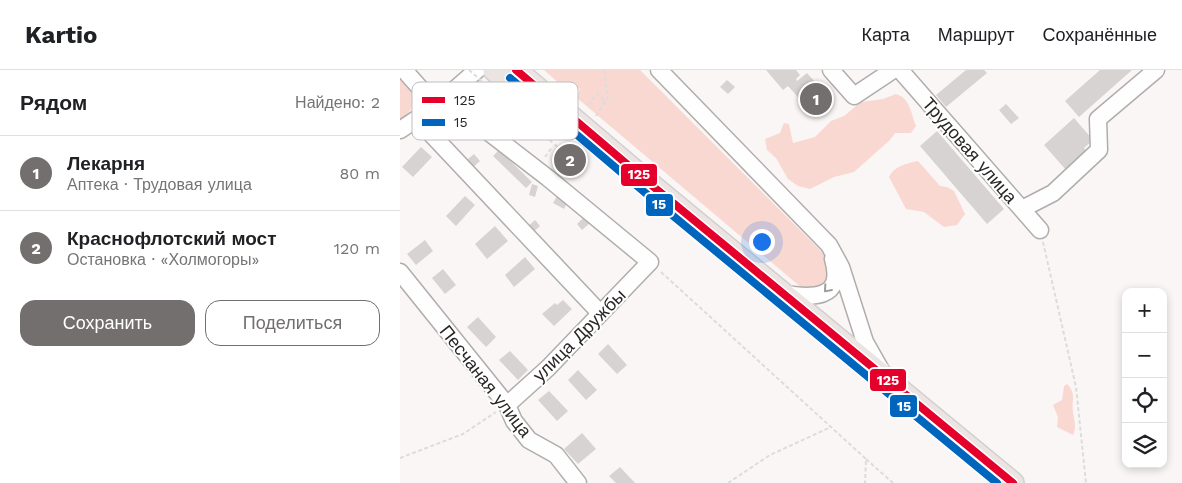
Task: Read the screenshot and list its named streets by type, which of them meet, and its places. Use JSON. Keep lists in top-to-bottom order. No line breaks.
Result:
{"streets":{"street":["Трудовая улица","улица Дружбы","Песчаная улица"]},"crossings":[["улица Дружбы","Песчаная улица"]],"lines":["transit line 125","transit line 15"],"legend":["125","15"],"page":{"header":"Kartio","nav":["Карта","Маршрут","Сохранённые"],"heading":["Рядом","Найдено: 2"],"pins":["1","2"],"list":[{"mark":"1","name":"Лекарня","note":"Аптека · Трудовая улица","value":"80 m"},{"mark":"2","name":"Краснофлотский мост","note":"Остановка · «Холмогоры»","value":"120 m"}],"buttons":["Сохранить","Поделиться"],"map_buttons":["+","−"]}}
